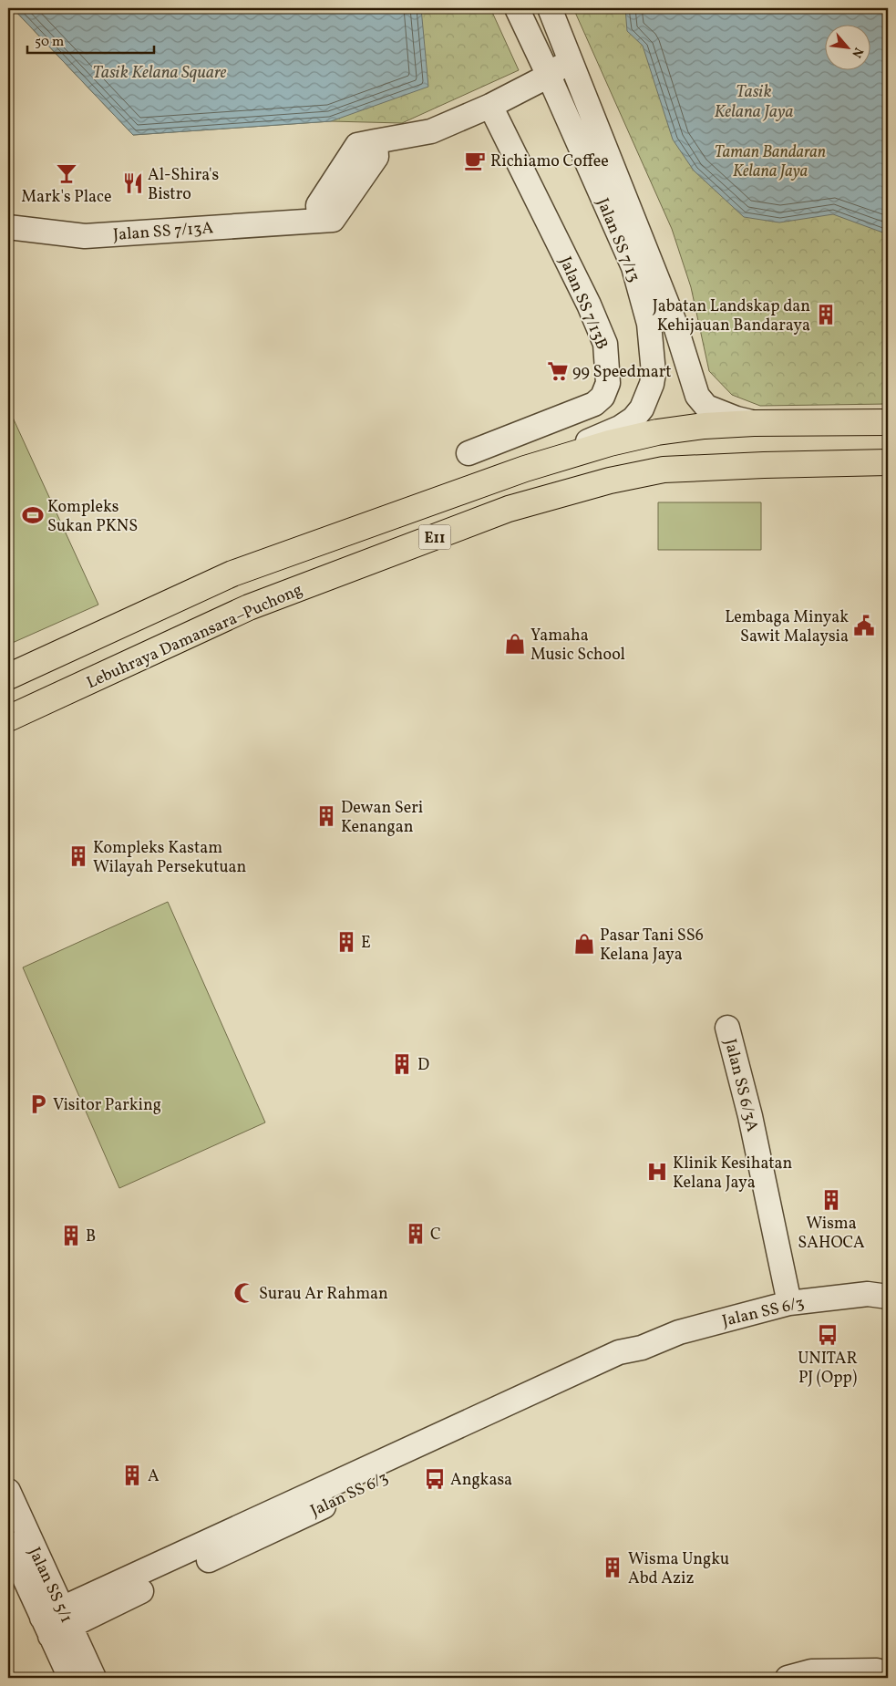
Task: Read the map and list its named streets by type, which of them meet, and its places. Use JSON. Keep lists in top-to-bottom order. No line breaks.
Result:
{"streets":{"highway":["E11","Lebuhraya Damansara–Puchong"],"street":["Jalan SS 7/13A","Jalan SS 7/13","Jalan SS 7/13B","Jalan SS 6/3A","Jalan SS 6/3","Jalan SS 5/1"]},"crossings":[["Jalan SS 7/13A","Jalan SS 7/13"],["Jalan SS 7/13A","Jalan SS 7/13B"],["Jalan SS 7/13","E11"],["Jalan SS 6/3A","Jalan SS 6/3"],["Jalan SS 6/3","Jalan SS 5/1"]],"water":["Tasik Kelana Square","Tasik Kelana Jaya"],"parks":["Taman Bandaran Kelana Jaya"],"places":{"cafe":["Richiamo Coffee"],"bar":["Mark's Place"],"restaurant":["Al-Shira's Bistro"],"building":["Jabatan Landskap dan Kehijauan Bandaraya","Dewan Seri Kenangan","Kompleks Kastam Wilayah Persekutuan","E","D","Wisma SAHOCA","C","B","A","Wisma Ungku Abd Aziz"],"supermarket":["99 Speedmart"],"sports":["Kompleks Sukan PKNS"],"public building":["Lembaga Minyak Sawit Malaysia"],"shop":["Yamaha Music School","Pasar Tani SS6 Kelana Jaya"],"parking":["Visitor Parking"],"hospital":["Klinik Kesihatan Kelana Jaya"],"mosque":["Surau Ar Rahman"],"bus stop":["UNITAR PJ (Opp)","Angkasa"]},"scale_bar":"50 m","north":"bottom right"}
